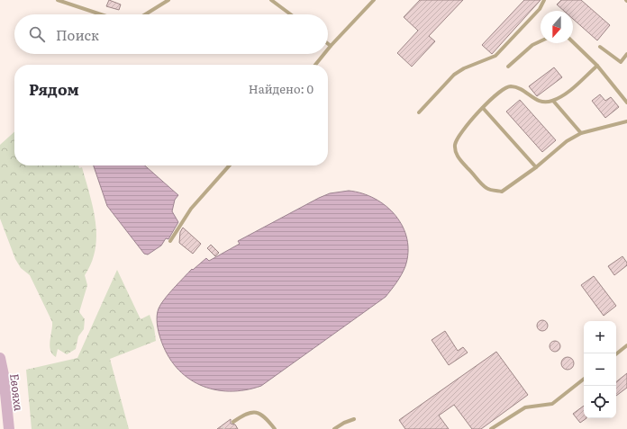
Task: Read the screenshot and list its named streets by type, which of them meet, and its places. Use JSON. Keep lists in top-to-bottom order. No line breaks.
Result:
{"water":["Евояха"],"north":"bottom","page":{"search":"Поиск","heading":["Рядом","Найдено: 0"],"map_buttons":["+","−"]}}
